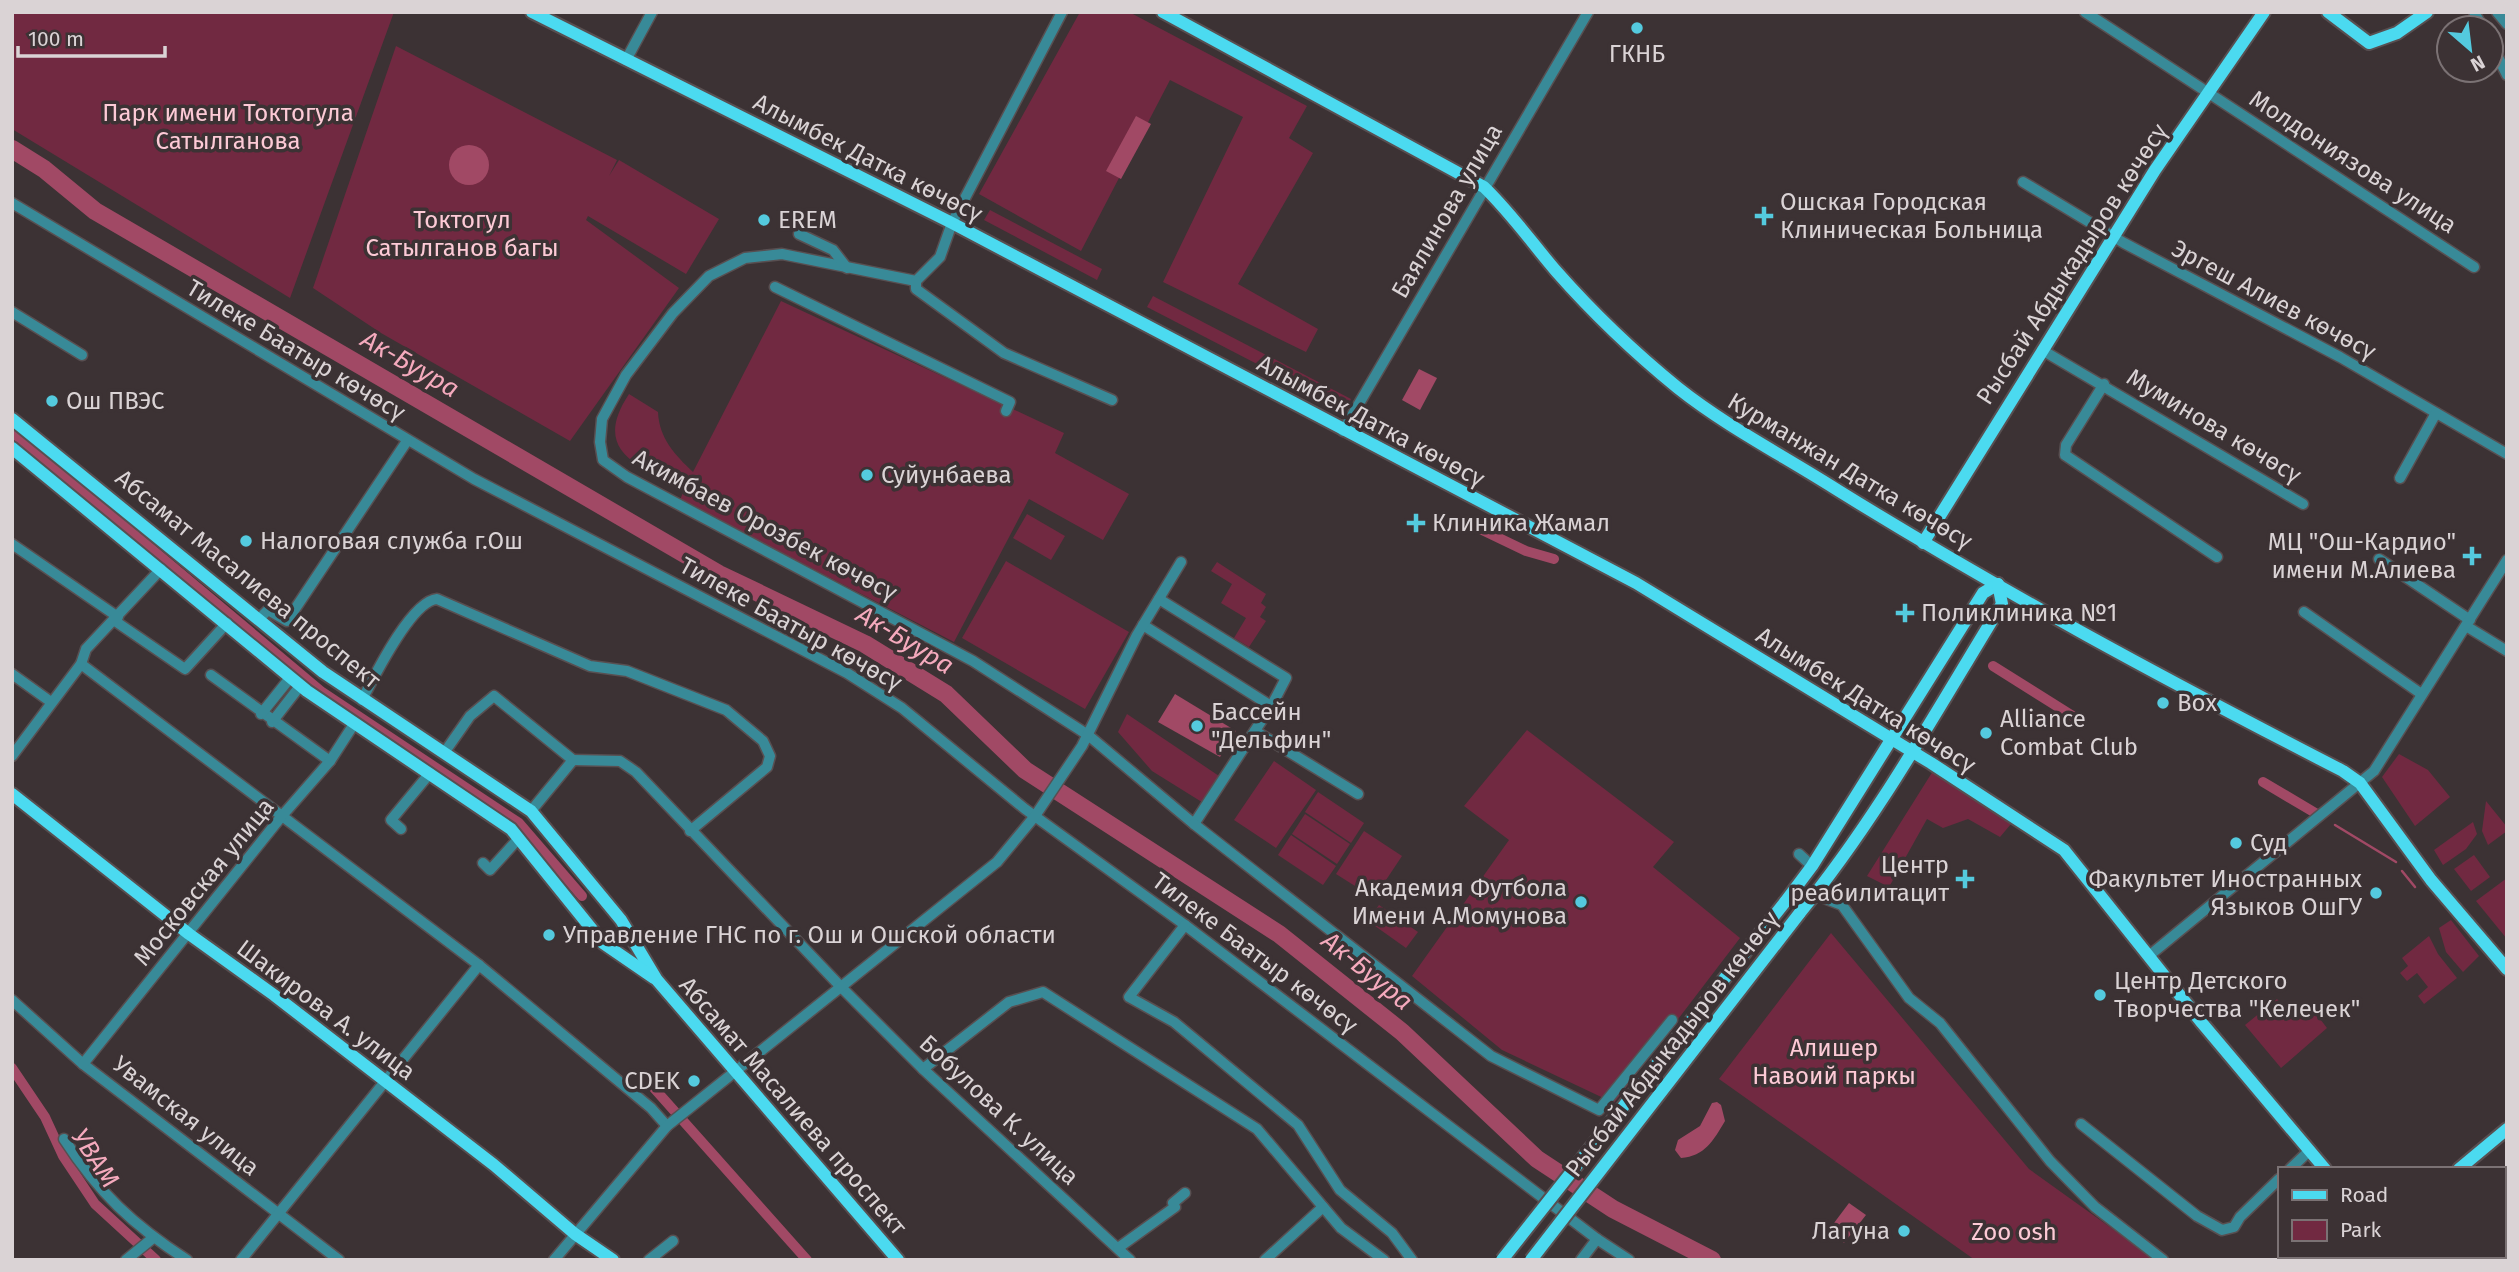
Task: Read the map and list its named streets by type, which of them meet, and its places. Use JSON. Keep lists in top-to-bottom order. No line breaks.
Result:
{"streets":{"main road":["Алымбек Датка көчөсү","Рысбай Абдыкадыров көчөсү","Курманжан Датка көчөсү","Абсамат Масалиева проспект","Шакирова А. улица"],"street":["Молдониязова улица","Баялинова улица","Эргеш Алиев көчөсү","Тилеке Баатыр көчөсү","Муминова көчөсү","Акимбаев Орозбек көчөсү","Московская улица","Бобулова К. улица","Увамская улица"]},"crossings":[["Алымбек Датка көчөсү","Баялинова улица"],["Алымбек Датка көчөсү","Рысбай Абдыкадыров көчөсү"],["Молдониязова улица","Рысбай Абдыкадыров көчөсү"],["Баялинова улица","Курманжан Датка көчөсү"],["Рысбай Абдыкадыров көчөсү","Эргеш Алиев көчөсү"],["Рысбай Абдыкадыров көчөсү","Муминова көчөсү"],["Рысбай Абдыкадыров көчөсү","Курманжан Датка көчөсү"],["Абсамат Масалиева проспект","Московская улица"],["Московская улица","Шакирова А. улица"],["Московская улица","Увамская улица"]],"water":["Ак-Буура","УВАМ"],"parks":["Парк имени Токтогула Сатылганова","Токтогул Сатылганов багы","Алишер Навоий паркы","Zoo osh"],"places":{"other":["ГКНБ","EREM","Ош ПВЭС","Суйунбаева","Налоговая служба г.Ош","Box","Бассейн \"Дельфин\"","Alliance Combat Club","Суд","Факультет Иностранных Языков ОшГУ","Академия Футбола Имени А.Момунова","Управление ГНС по г. Ош и Ошской области","Центр Детского Творчества \"Келечек\"","CDEK","Лагуна"],"health":["Ошская Городская Клиническая Больница","Клиника Жамал","МЦ \"Ош-Кардио\" имени М.Алиева","Поликлиника №1","Центр реабилитацит"]},"legend":["Road","Park"],"scale_bar":"100 m","north":"bottom right"}
